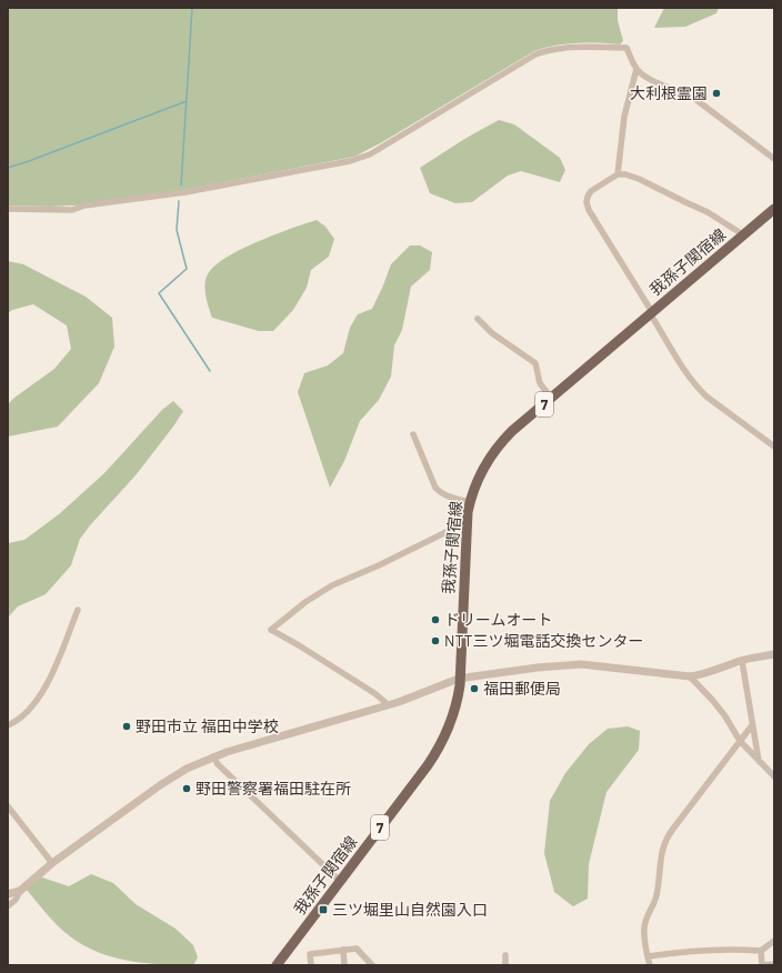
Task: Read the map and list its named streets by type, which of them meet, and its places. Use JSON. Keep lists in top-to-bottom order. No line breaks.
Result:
{"streets":{"main road":["我孫子関宿線","7"]},"places":{"other":["大利根霊園","ドリームオート","NTT三ツ堀電話交換センター","福田郵便局","野田市立 福田中学校","野田警察署福田駐在所"],"transit":["三ツ堀里山自然園入口"]}}
